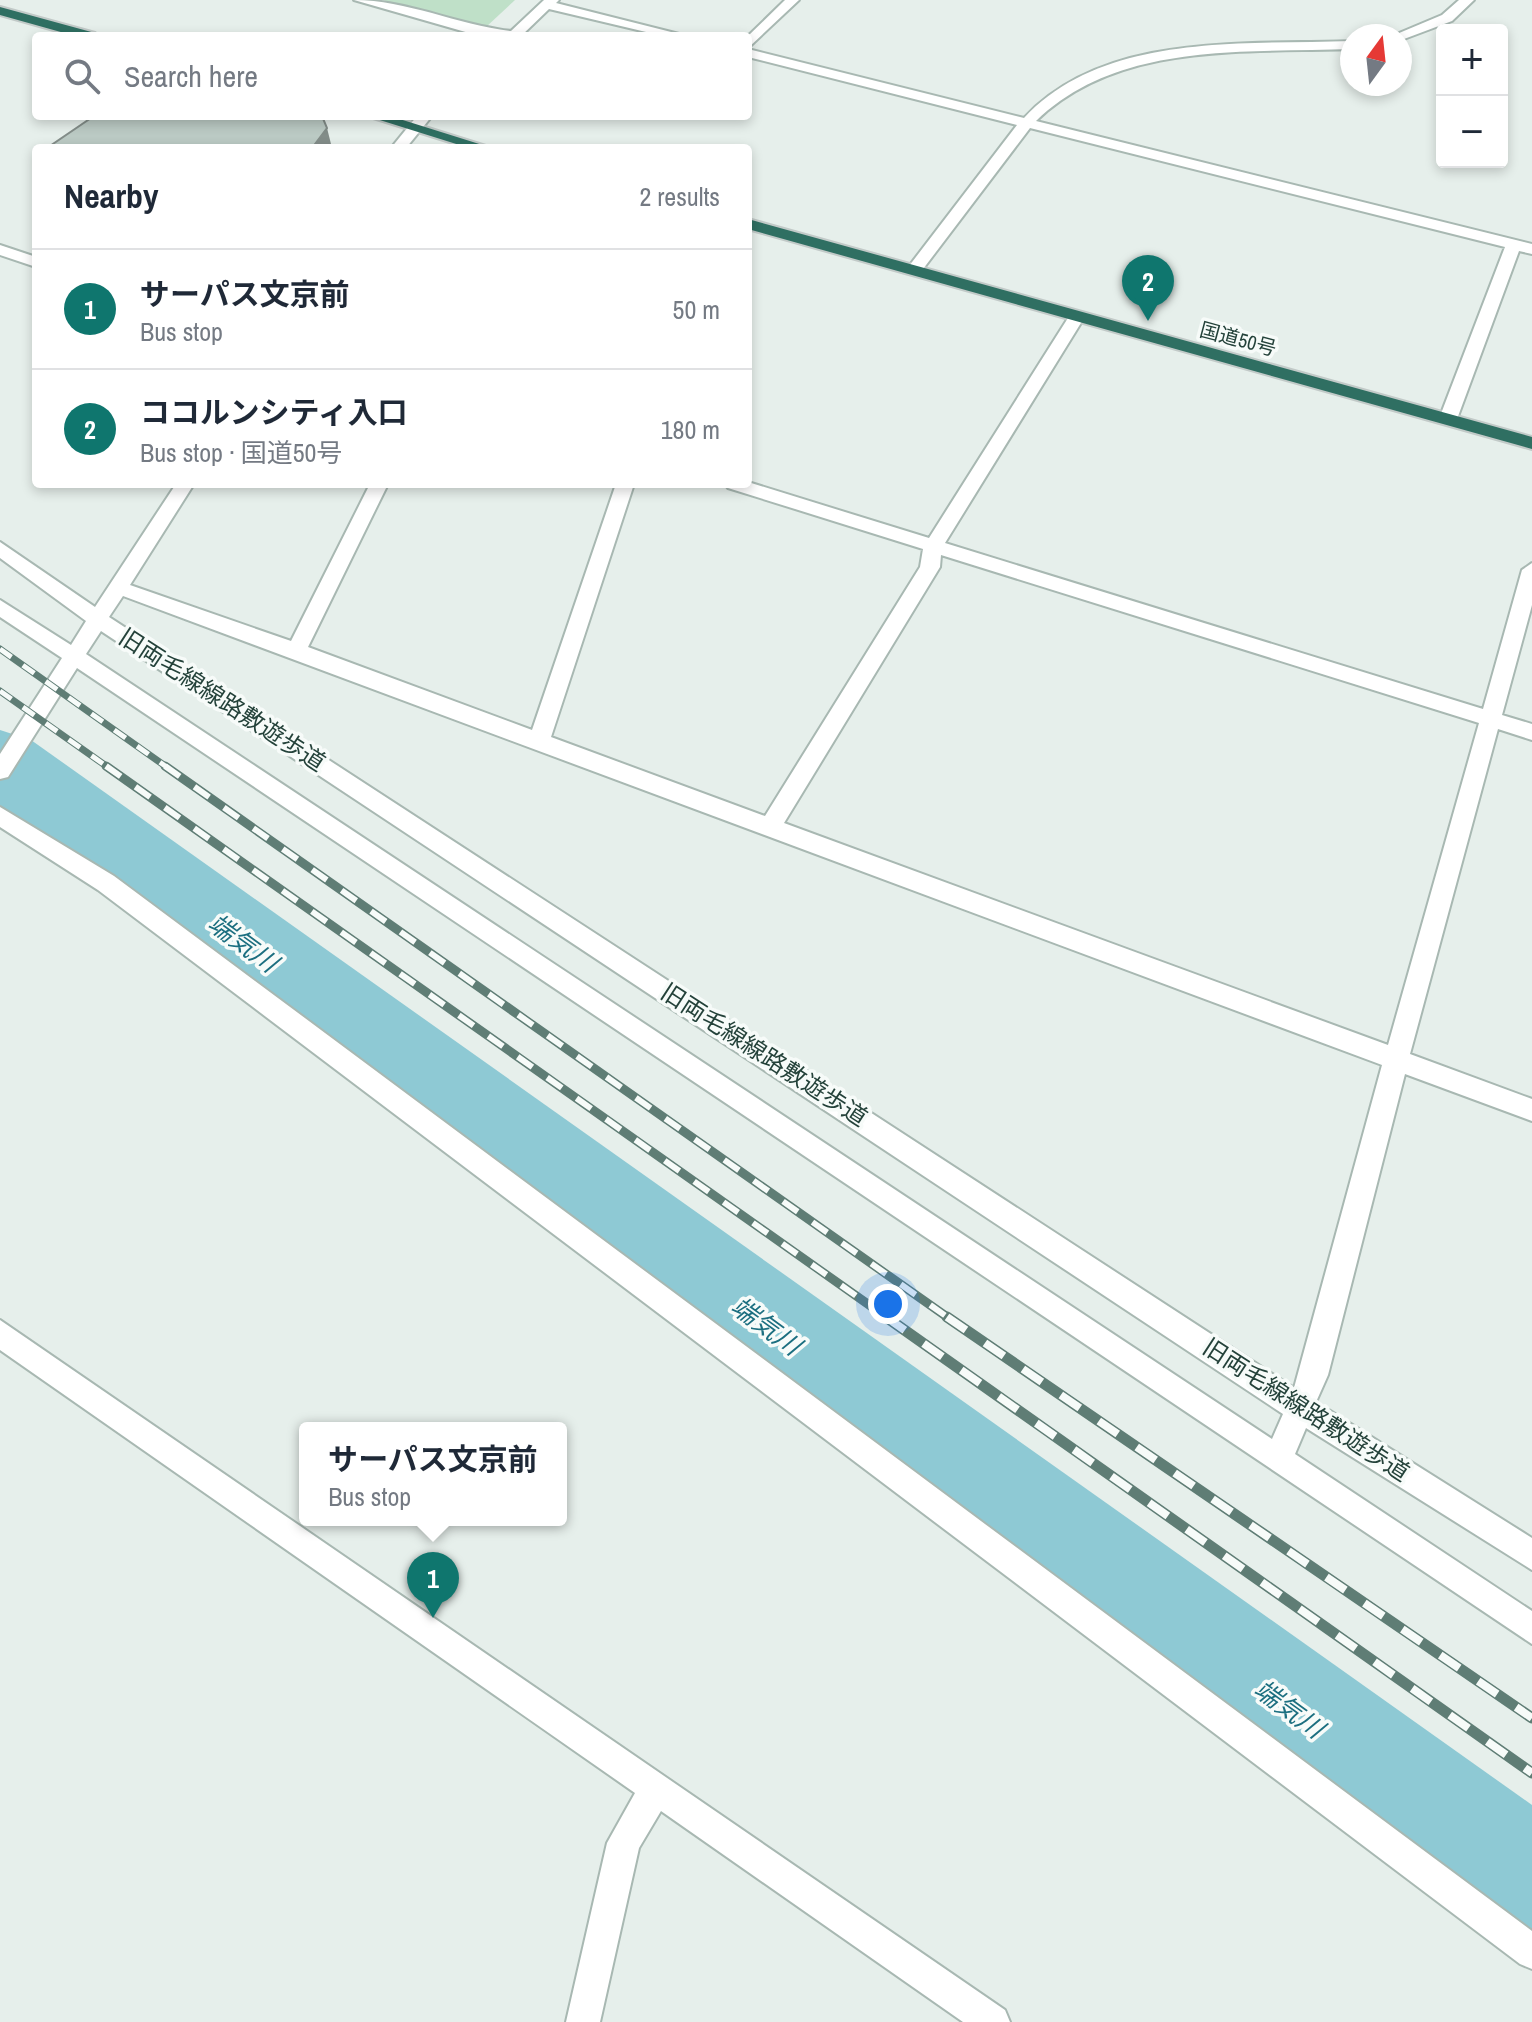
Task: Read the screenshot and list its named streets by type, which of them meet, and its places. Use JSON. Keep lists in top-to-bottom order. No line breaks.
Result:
{"streets":{"highway":["国道50号"],"street":["旧両毛線線路敷遊歩道"]},"water":["端気川"],"north":"top","page":{"map_buttons":["+","−"],"search":"Search here","heading":["Nearby","2 results"],"list":[{"mark":"1","name":"サーパス文京前","note":"Bus stop","value":"50 m"},{"mark":"2","name":"ココルンシティ入口","note":"Bus stop · 国道50号","value":"180 m"}],"pins":["2","1"],"popup":["サーパス文京前","Bus stop"]}}
